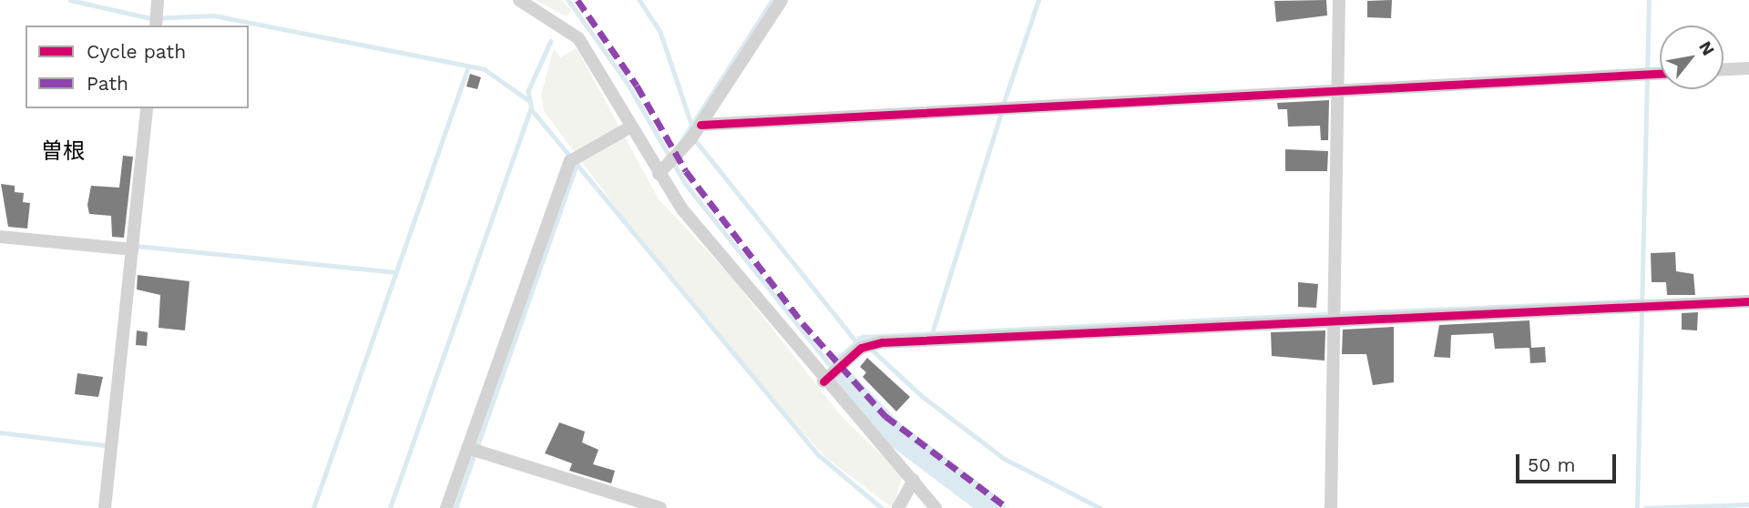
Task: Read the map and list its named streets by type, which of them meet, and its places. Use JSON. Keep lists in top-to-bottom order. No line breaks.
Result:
{"districts":["曽根"],"legend":["Cycle path","Path"],"scale_bar":"50 m","north":"top right"}
